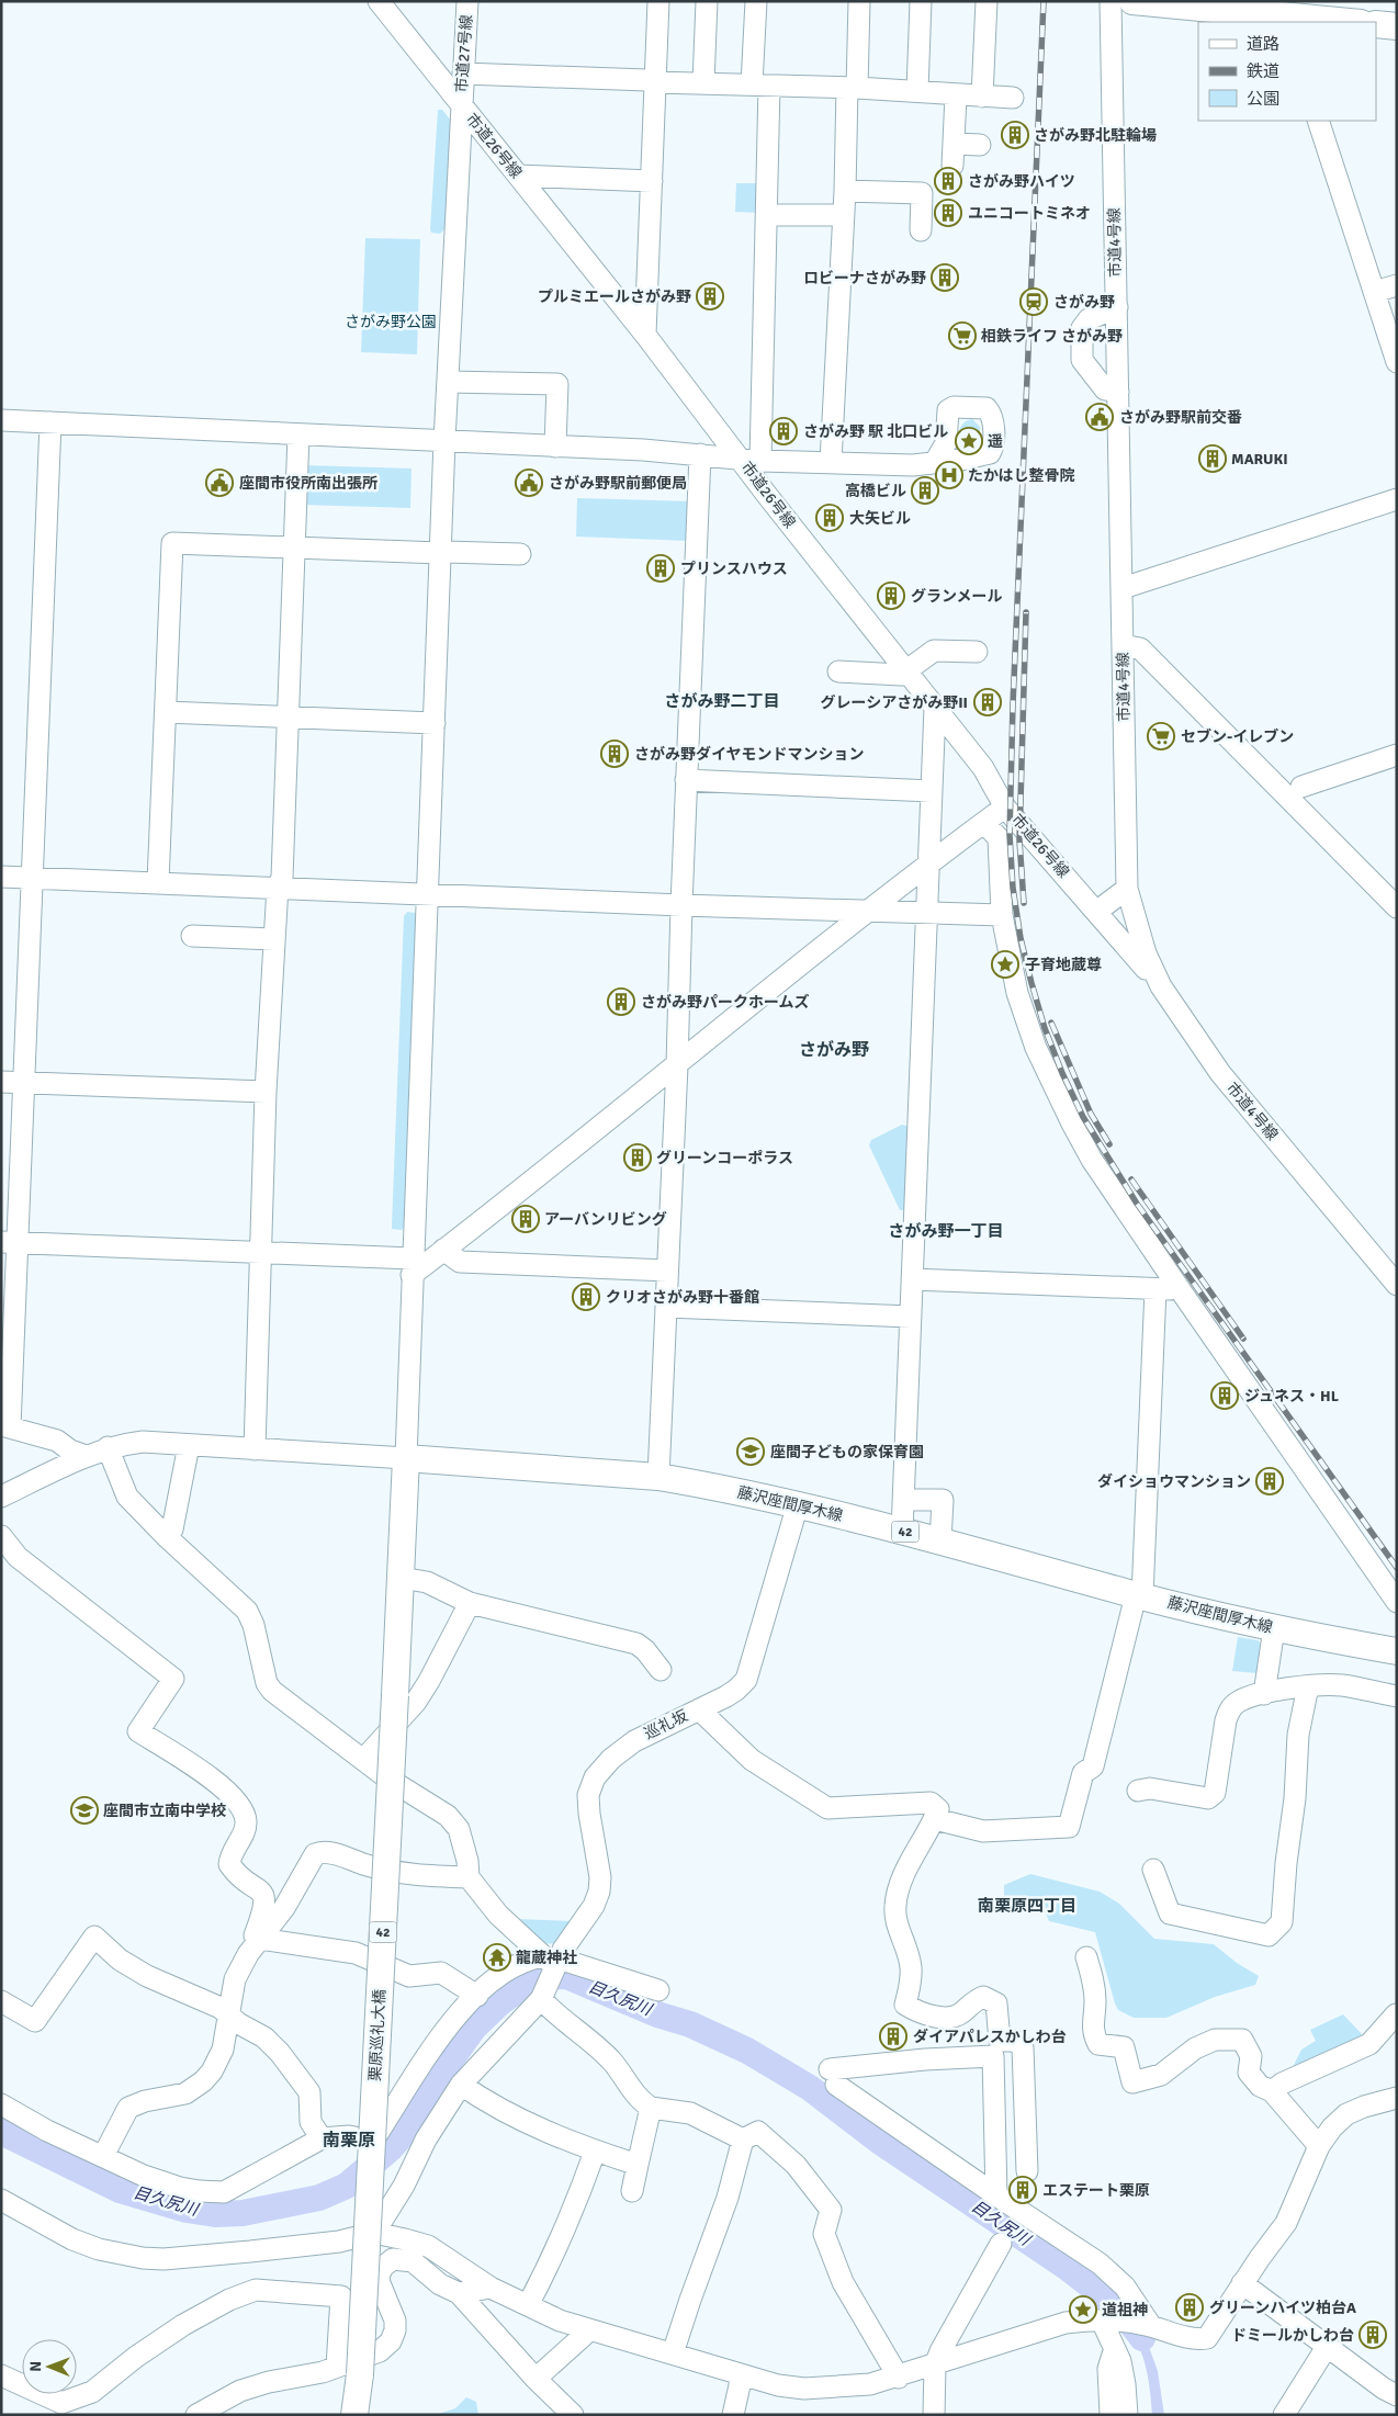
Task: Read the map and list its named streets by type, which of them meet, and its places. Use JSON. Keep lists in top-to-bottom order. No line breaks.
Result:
{"streets":{"main road":["藤沢座間厚木線","42","栗原巡礼大橋"],"street":["市道27号線","市道26号線","市道4号線","巡礼坂"]},"crossings":[["市道27号線","市道26号線"],["市道27号線","藤沢座間厚木線"],["市道27号線","42"],["市道26号線","市道4号線"],["藤沢座間厚木線","42"],["藤沢座間厚木線","巡礼坂"],["42","栗原巡礼大橋"]],"districts":["さがみ野二丁目","さがみ野","さがみ野一丁目","南栗原四丁目","南栗原"],"water":["目久尻川"],"parks":["さがみ野公園"],"places":{"building":["さがみ野北駐輪場","さがみ野ハイツ","ユニコートミネオ","ロビーナさがみ野","プルミエールさがみ野","さがみ野 駅 北口ビル","MARUKI","高橋ビル","大矢ビル","プリンスハウス","グランメール","グレーシアさがみ野II","さがみ野ダイヤモンドマンション","さがみ野パークホームズ","グリーンコーポラス","アーバンリビング","クリオさがみ野十番館","ジュネス・HL","ダイショウマンション","ダイアパレスかしわ台","エステート栗原","グリーンハイツ柏台A","ドミールかしわ台"],"station":["さがみ野"],"supermarket":["相鉄ライフ さがみ野","セブン-イレブン"],"public building":["さがみ野駅前交番","座間市役所南出張所","さがみ野駅前郵便局"],"place":["遥","子育地蔵尊","道祖神"],"hospital":["たかはし整骨院"],"school or university":["座間子どもの家保育園","座間市立南中学校"],"temple":["龍蔵神社"]},"legend":["道路","鉄道","公園"],"north":"left"}
